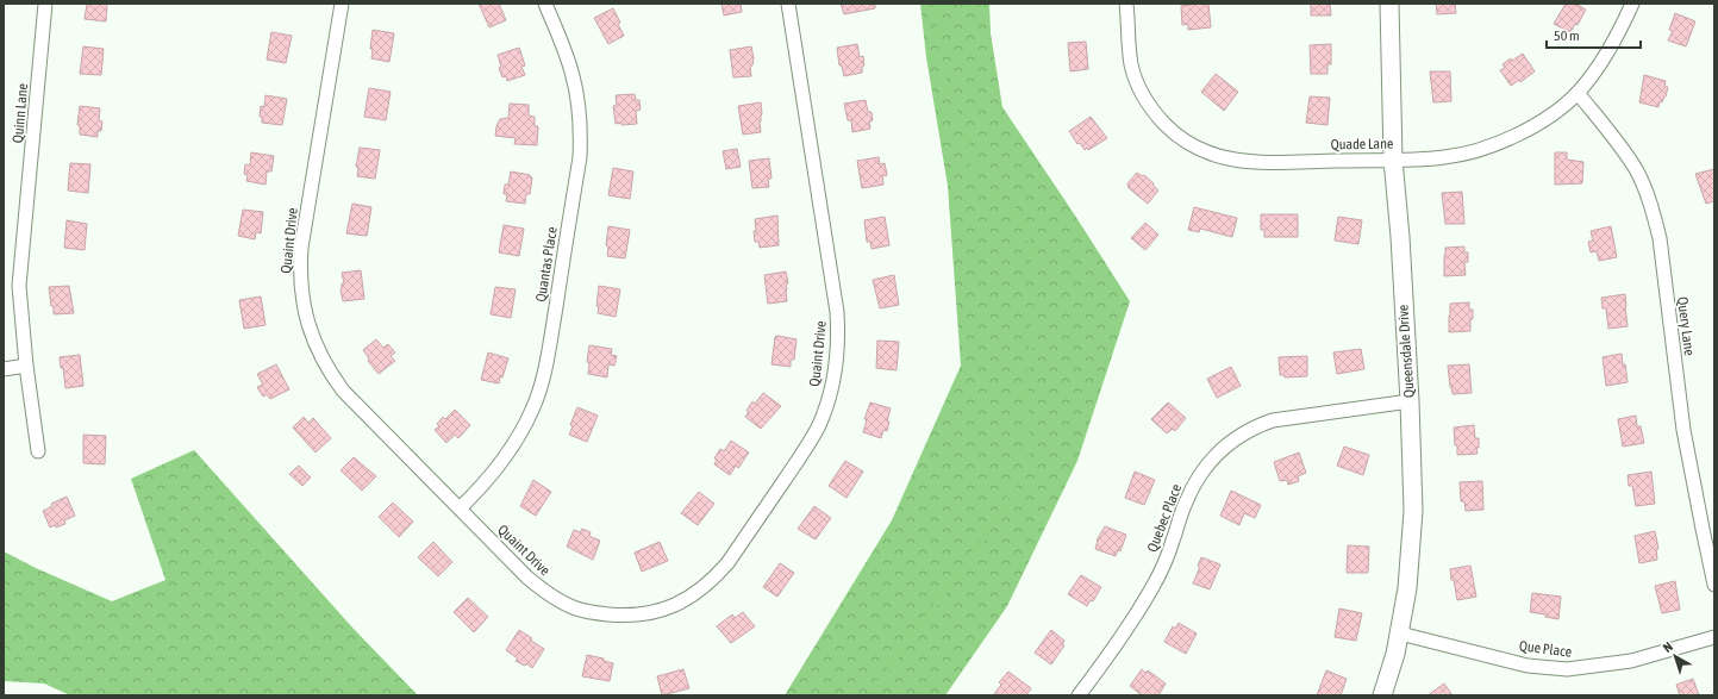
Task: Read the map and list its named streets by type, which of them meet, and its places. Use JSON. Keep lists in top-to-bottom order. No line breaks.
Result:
{"streets":{"street":["Quinn Lane","Quade Lane","Quaint Drive","Quantas Place","Query Lane","Queensdale Drive","Quebec Place","Que Place"]},"crossings":[["Quade Lane","Query Lane"],["Quade Lane","Queensdale Drive"],["Quaint Drive","Quantas Place"],["Queensdale Drive","Quebec Place"],["Queensdale Drive","Que Place"]],"scale_bar":"50 m","north":"top left"}
